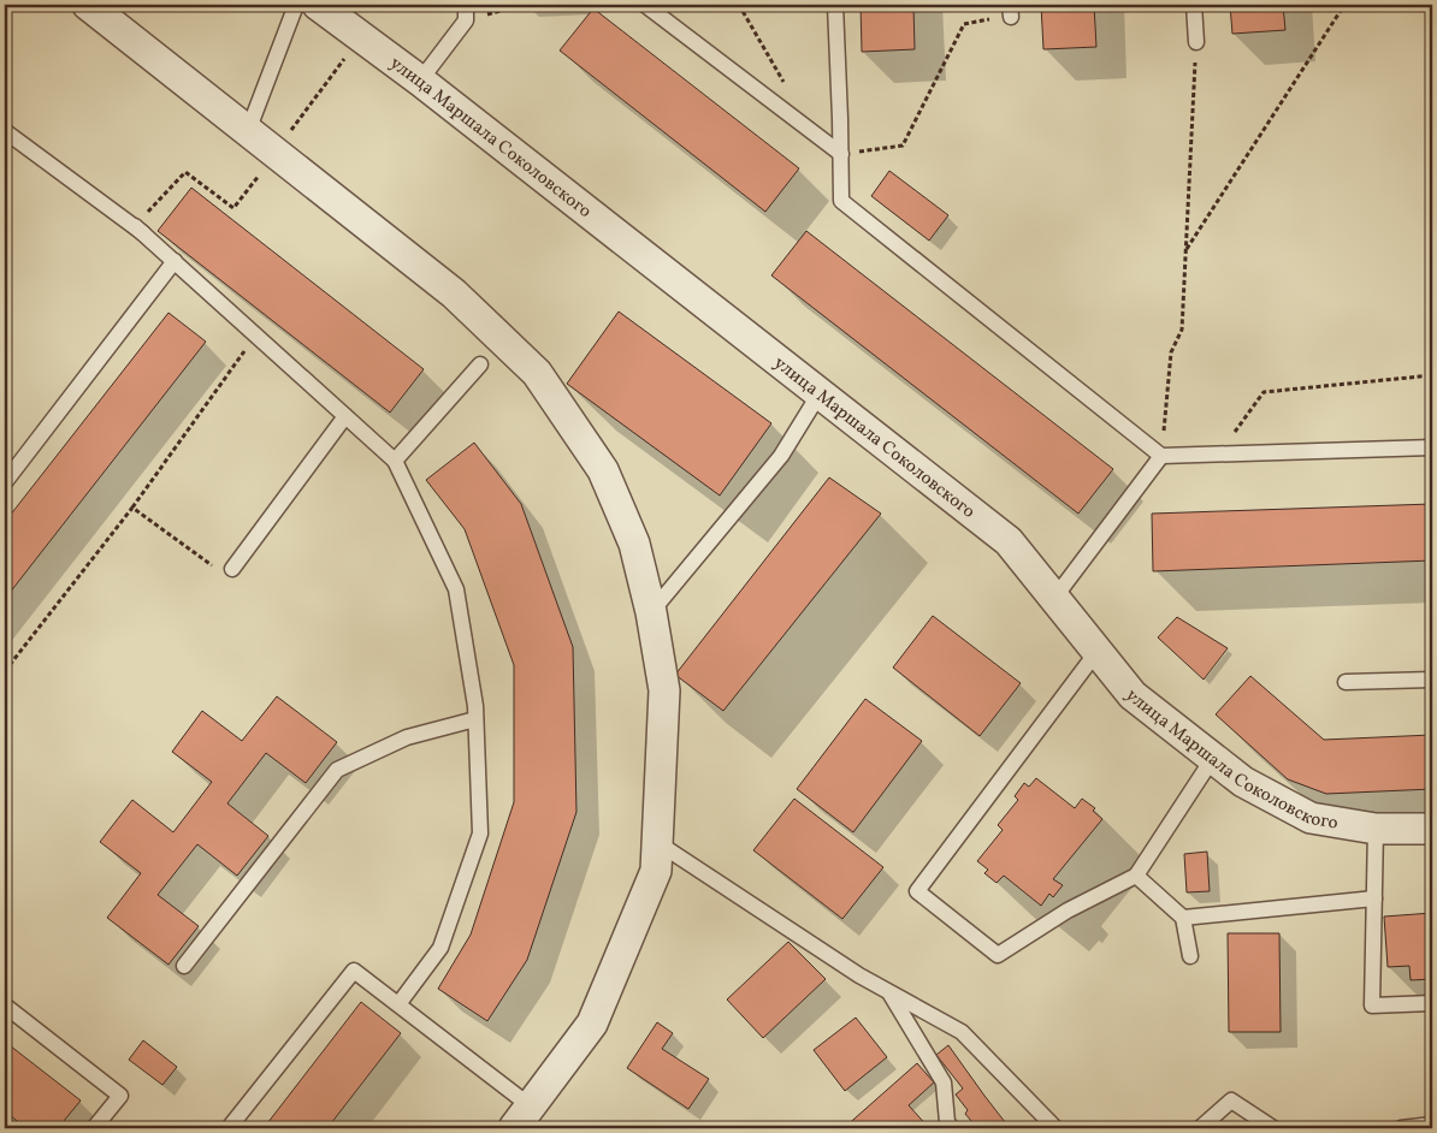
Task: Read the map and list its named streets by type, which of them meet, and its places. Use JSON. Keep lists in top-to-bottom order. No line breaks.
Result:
{"streets":{"street":["улица Маршала Соколовского"]}}
